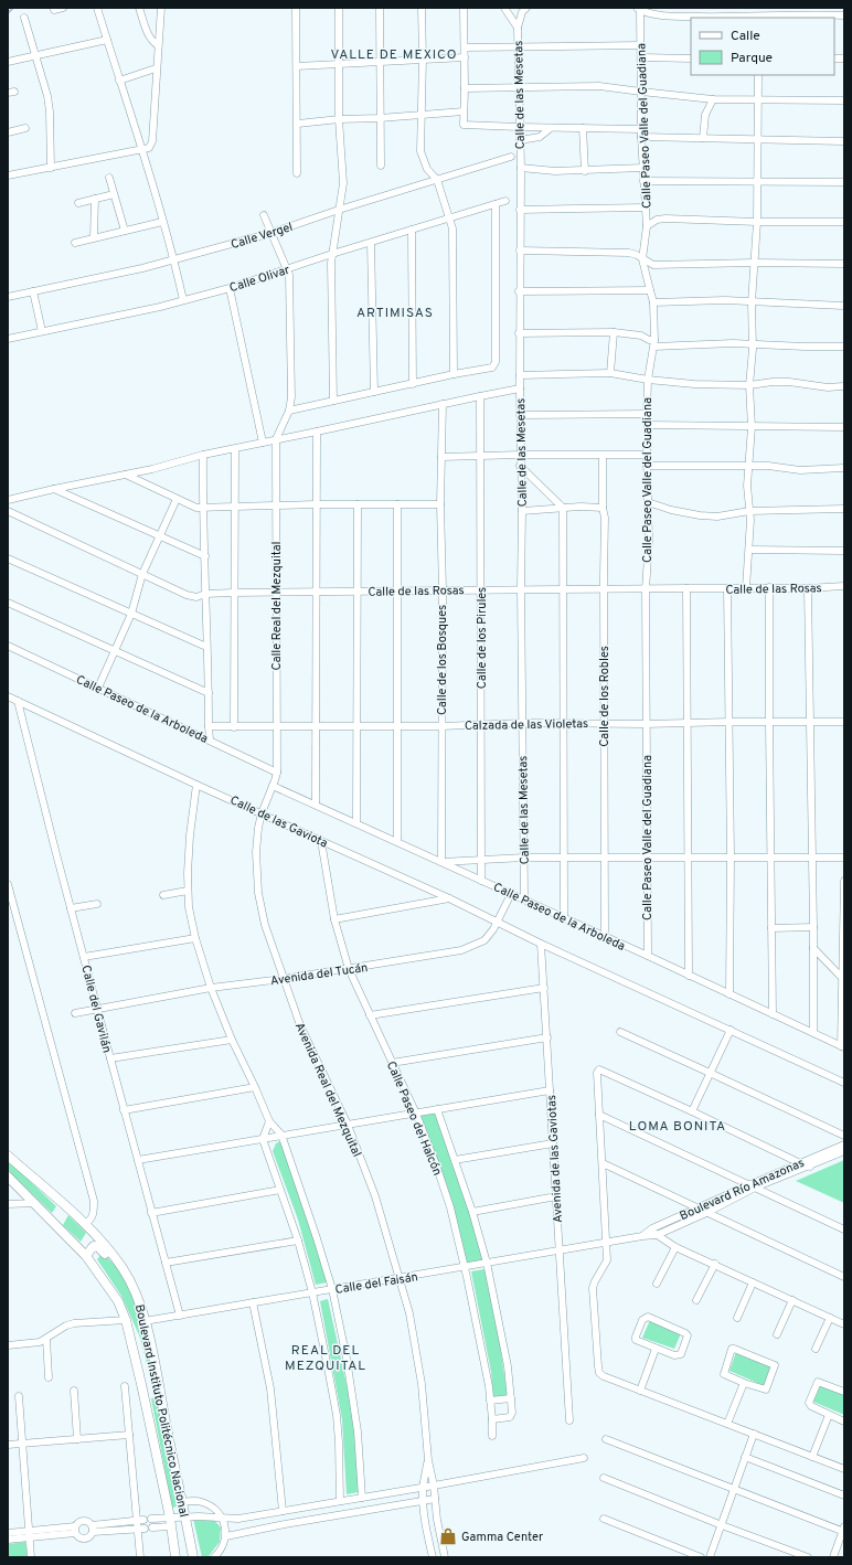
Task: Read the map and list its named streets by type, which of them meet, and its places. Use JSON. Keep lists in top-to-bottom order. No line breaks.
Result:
{"streets":{"main road":["Boulevard Instituto Politécnico Nacional"],"street":["Calle de las Mesetas","Calle Paseo Valle del Guadiana","Calle Vergel","Calle Olivar","Calle de las Rosas","Calle Real del Mezquital","Calle de los Pirules","Calle de los Bosques","Calle de los Robles","Calle Paseo de la Arboleda","Calzada de las Violetas","Calle de las Gaviota","Avenida del Tucán","Calle del Gavilán","Avenida Real del Mezquital","Calle Paseo del Halcón","Avenida de las Gaviotas","Boulevard Río Amazonas","Calle del Faisán"]},"crossings":[["Calle de las Mesetas","Calle de las Rosas"],["Calle de las Mesetas","Calle Paseo de la Arboleda"],["Calle de las Mesetas","Calzada de las Violetas"],["Calle Paseo Valle del Guadiana","Calle de las Rosas"],["Calle Paseo Valle del Guadiana","Calle Paseo de la Arboleda"],["Calle Paseo Valle del Guadiana","Calzada de las Violetas"],["Calle de las Rosas","Calle Real del Mezquital"],["Calle de las Rosas","Calle de los Pirules"],["Calle de las Rosas","Calle de los Bosques"],["Calle de las Rosas","Calle de los Robles"],["Calle Real del Mezquital","Calle Paseo de la Arboleda"],["Calle Real del Mezquital","Calzada de las Violetas"],["Calle Real del Mezquital","Avenida Real del Mezquital"],["Calle de los Pirules","Calle Paseo de la Arboleda"],["Calle de los Pirules","Calzada de las Violetas"],["Calle de los Bosques","Calle Paseo de la Arboleda"],["Calle de los Bosques","Calzada de las Violetas"],["Calle de los Robles","Calle Paseo de la Arboleda"],["Calle de los Robles","Calzada de las Violetas"],["Calle Paseo de la Arboleda","Avenida del Tucán"],["Calle Paseo de la Arboleda","Avenida Real del Mezquital"],["Calle de las Gaviota","Avenida del Tucán"],["Calle de las Gaviota","Calle del Gavilán"],["Calle de las Gaviota","Avenida Real del Mezquital"],["Calle de las Gaviota","Calle Paseo del Halcón"],["Calle de las Gaviota","Avenida de las Gaviotas"],["Avenida del Tucán","Calle del Gavilán"],["Avenida del Tucán","Avenida Real del Mezquital"],["Avenida del Tucán","Calle Paseo del Halcón"],["Calle del Gavilán","Calle del Faisán"],["Avenida Real del Mezquital","Calle del Faisán"],["Calle Paseo del Halcón","Calle del Faisán"],["Avenida de las Gaviotas","Calle del Faisán"],["Boulevard Río Amazonas","Calle del Faisán"],["Calle del Faisán","Boulevard Instituto Politécnico Nacional"]],"districts":["VALLE DE MEXICO","ARTIMISAS","LOMA BONITA","REAL DEL MEZQUITAL"],"places":{"shop":["Gamma Center"]},"legend":["Calle","Parque"]}
